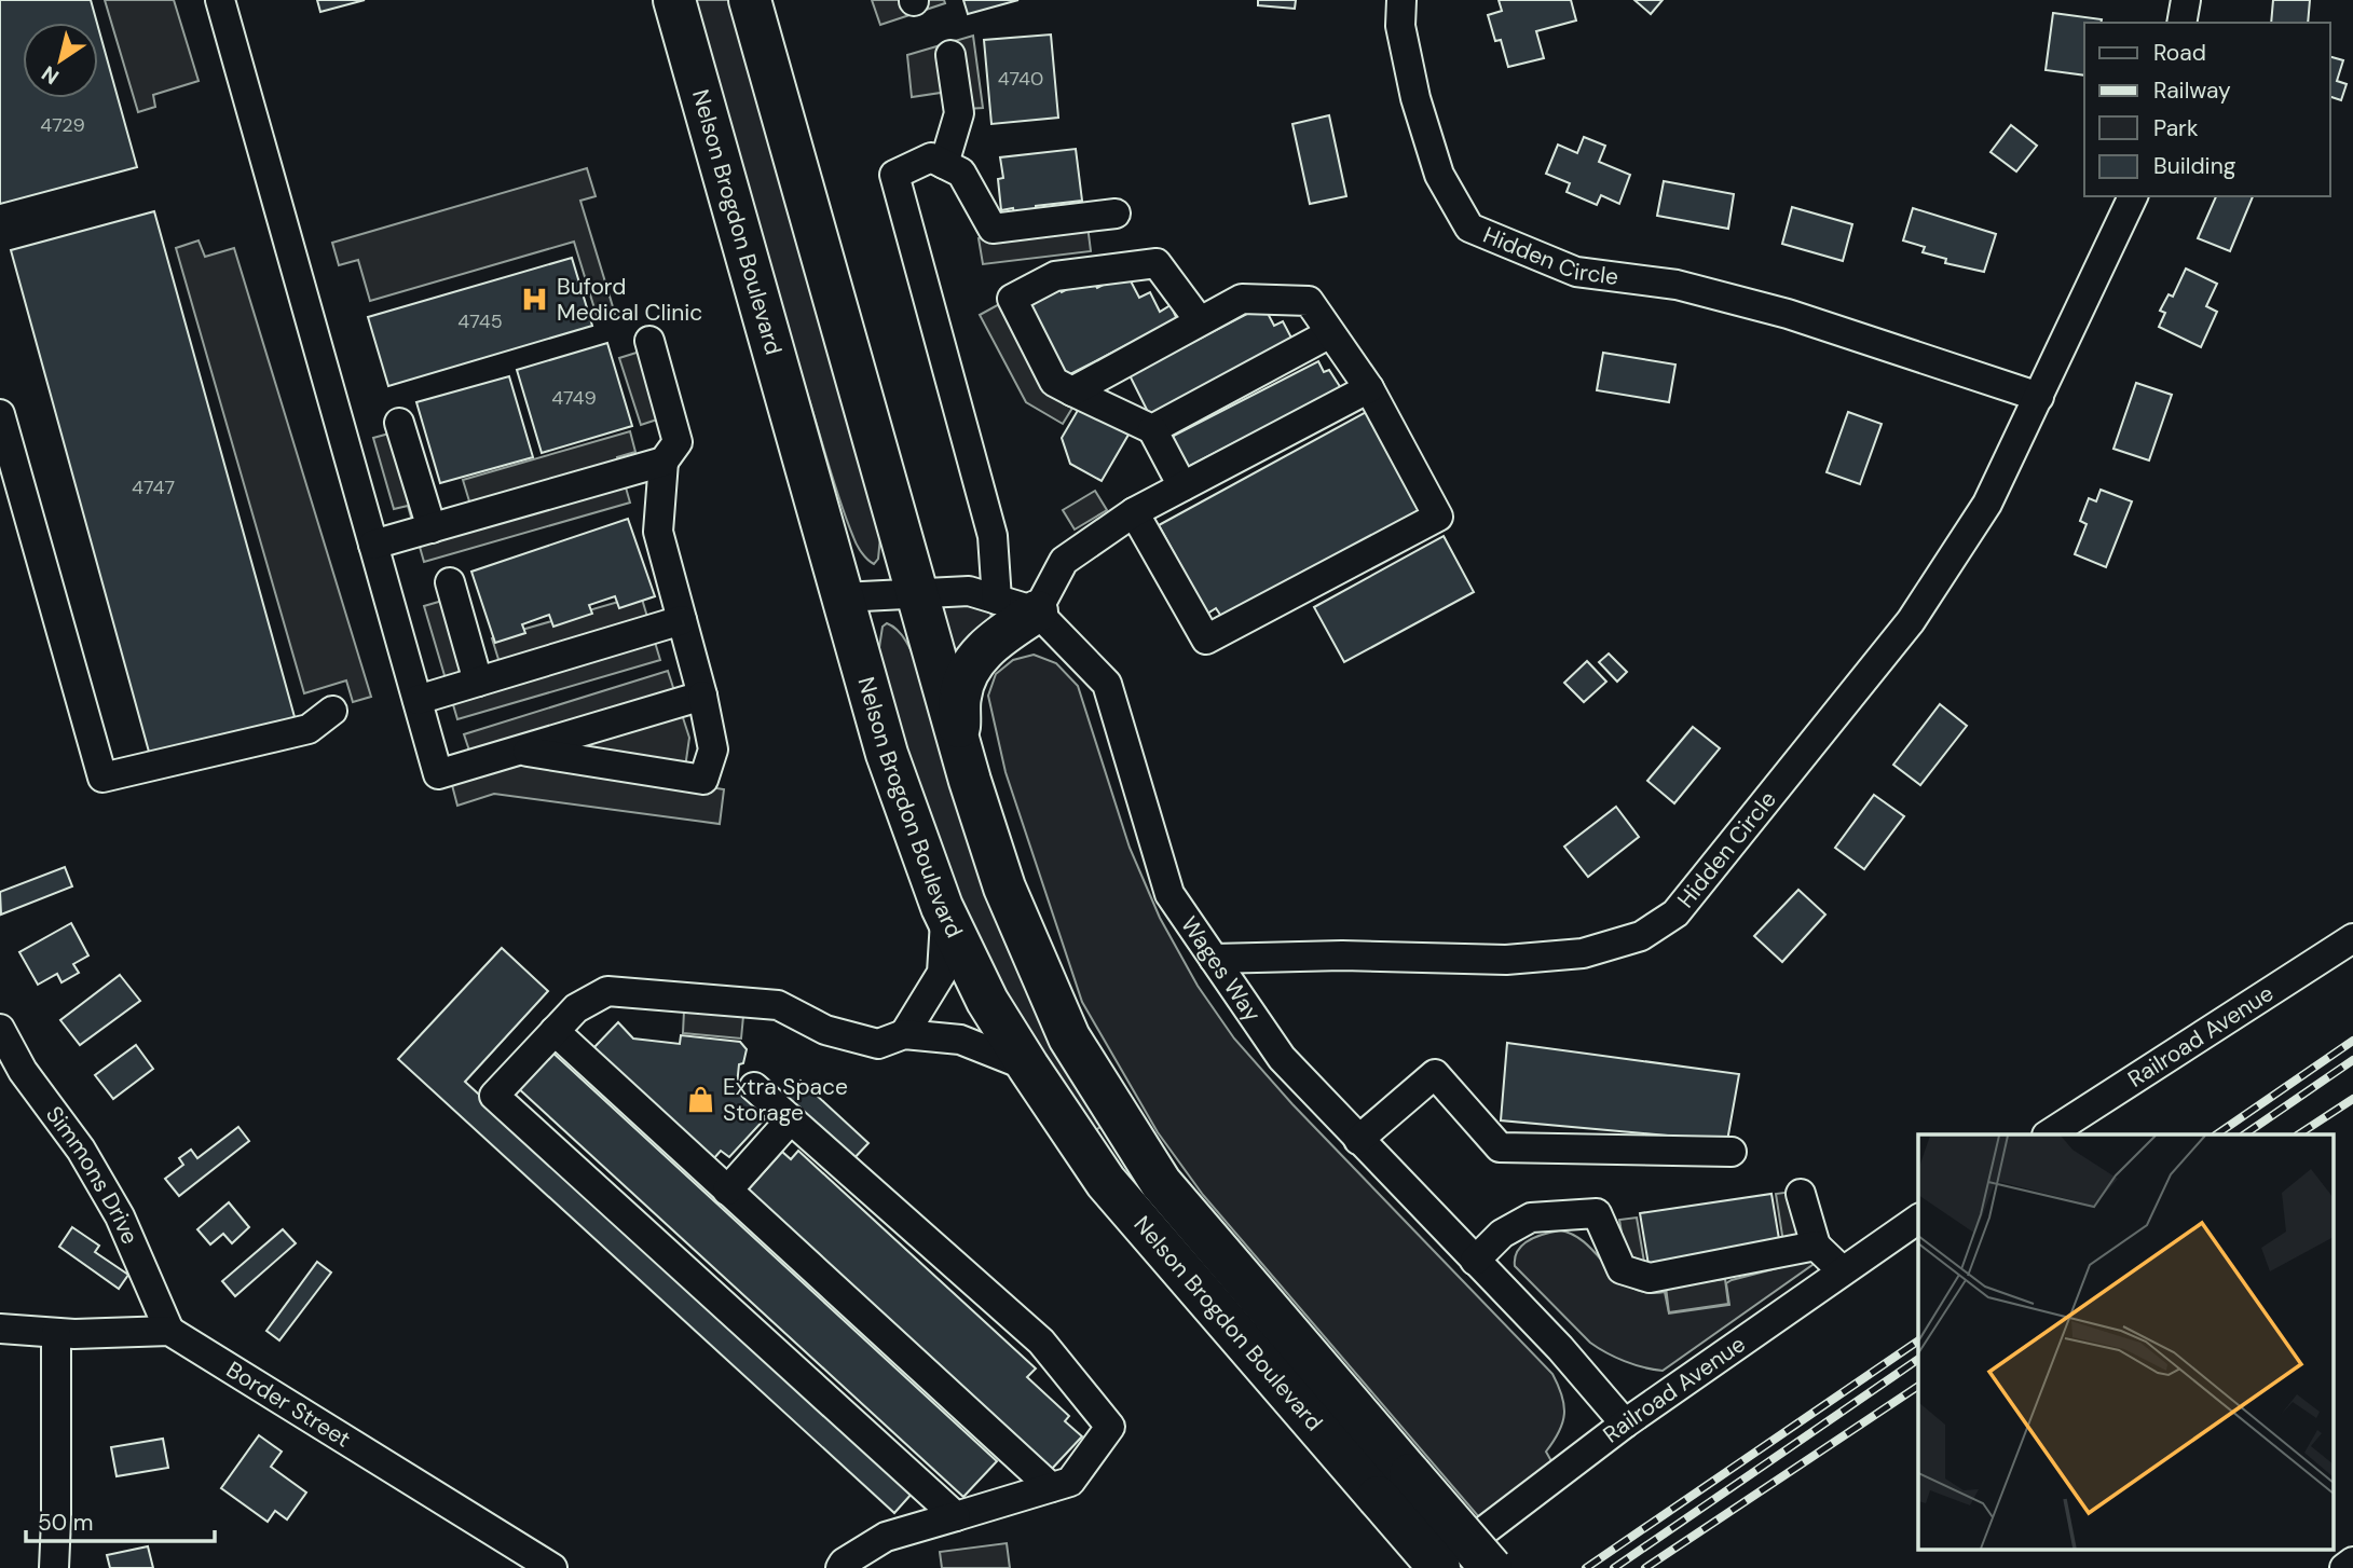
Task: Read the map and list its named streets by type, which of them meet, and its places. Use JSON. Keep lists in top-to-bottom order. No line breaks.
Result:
{"streets":{"highway":["Nelson Brogdon Boulevard"],"street":["Hidden Circle","Wages Way","Railroad Avenue","Simmons Drive","Border Street"]},"crossings":[["Nelson Brogdon Boulevard","Wages Way"],["Hidden Circle","Wages Way"],["Wages Way","Railroad Avenue"],["Simmons Drive","Border Street"]],"places":{"hospital":["Buford Medical Clinic"],"shop":["Extra Space Storage"]},"house_numbers":["4740","4729","4745","4749","4747"],"legend":["Road","Railway","Park","Building"],"scale_bar":"50 m","north":"bottom left"}
